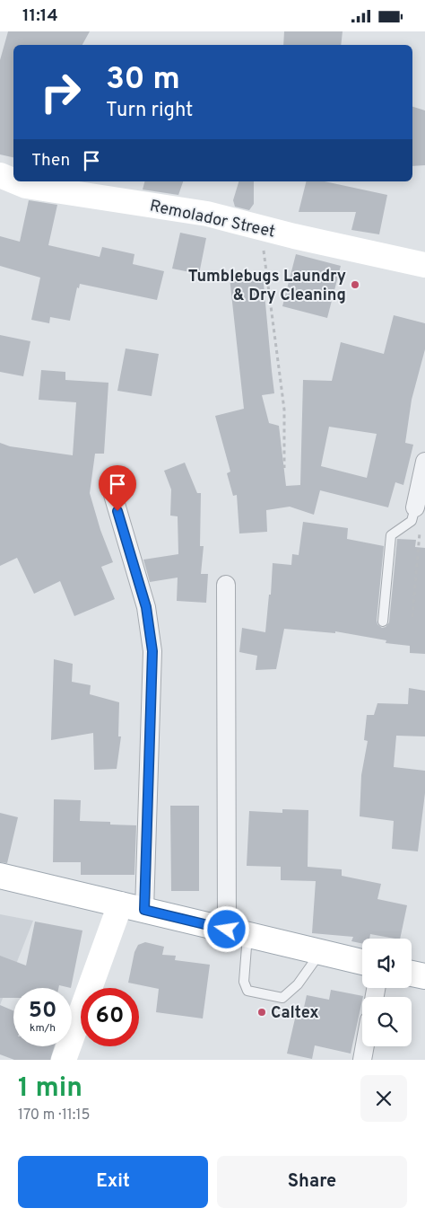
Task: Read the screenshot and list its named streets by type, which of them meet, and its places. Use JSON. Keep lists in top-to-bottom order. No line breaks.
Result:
{"streets":{"main road":["Remolador Street"]},"places":["Tumblebugs Laundry & Dry Cleaning","Caltex"],"page":{"status":"11:14","turn":["30 m","Turn right"],"then":"Then","speed":"50 km/h","limit":"60","heading":["1 min","170 m · 11:15"],"buttons":["Exit","Share"]}}
